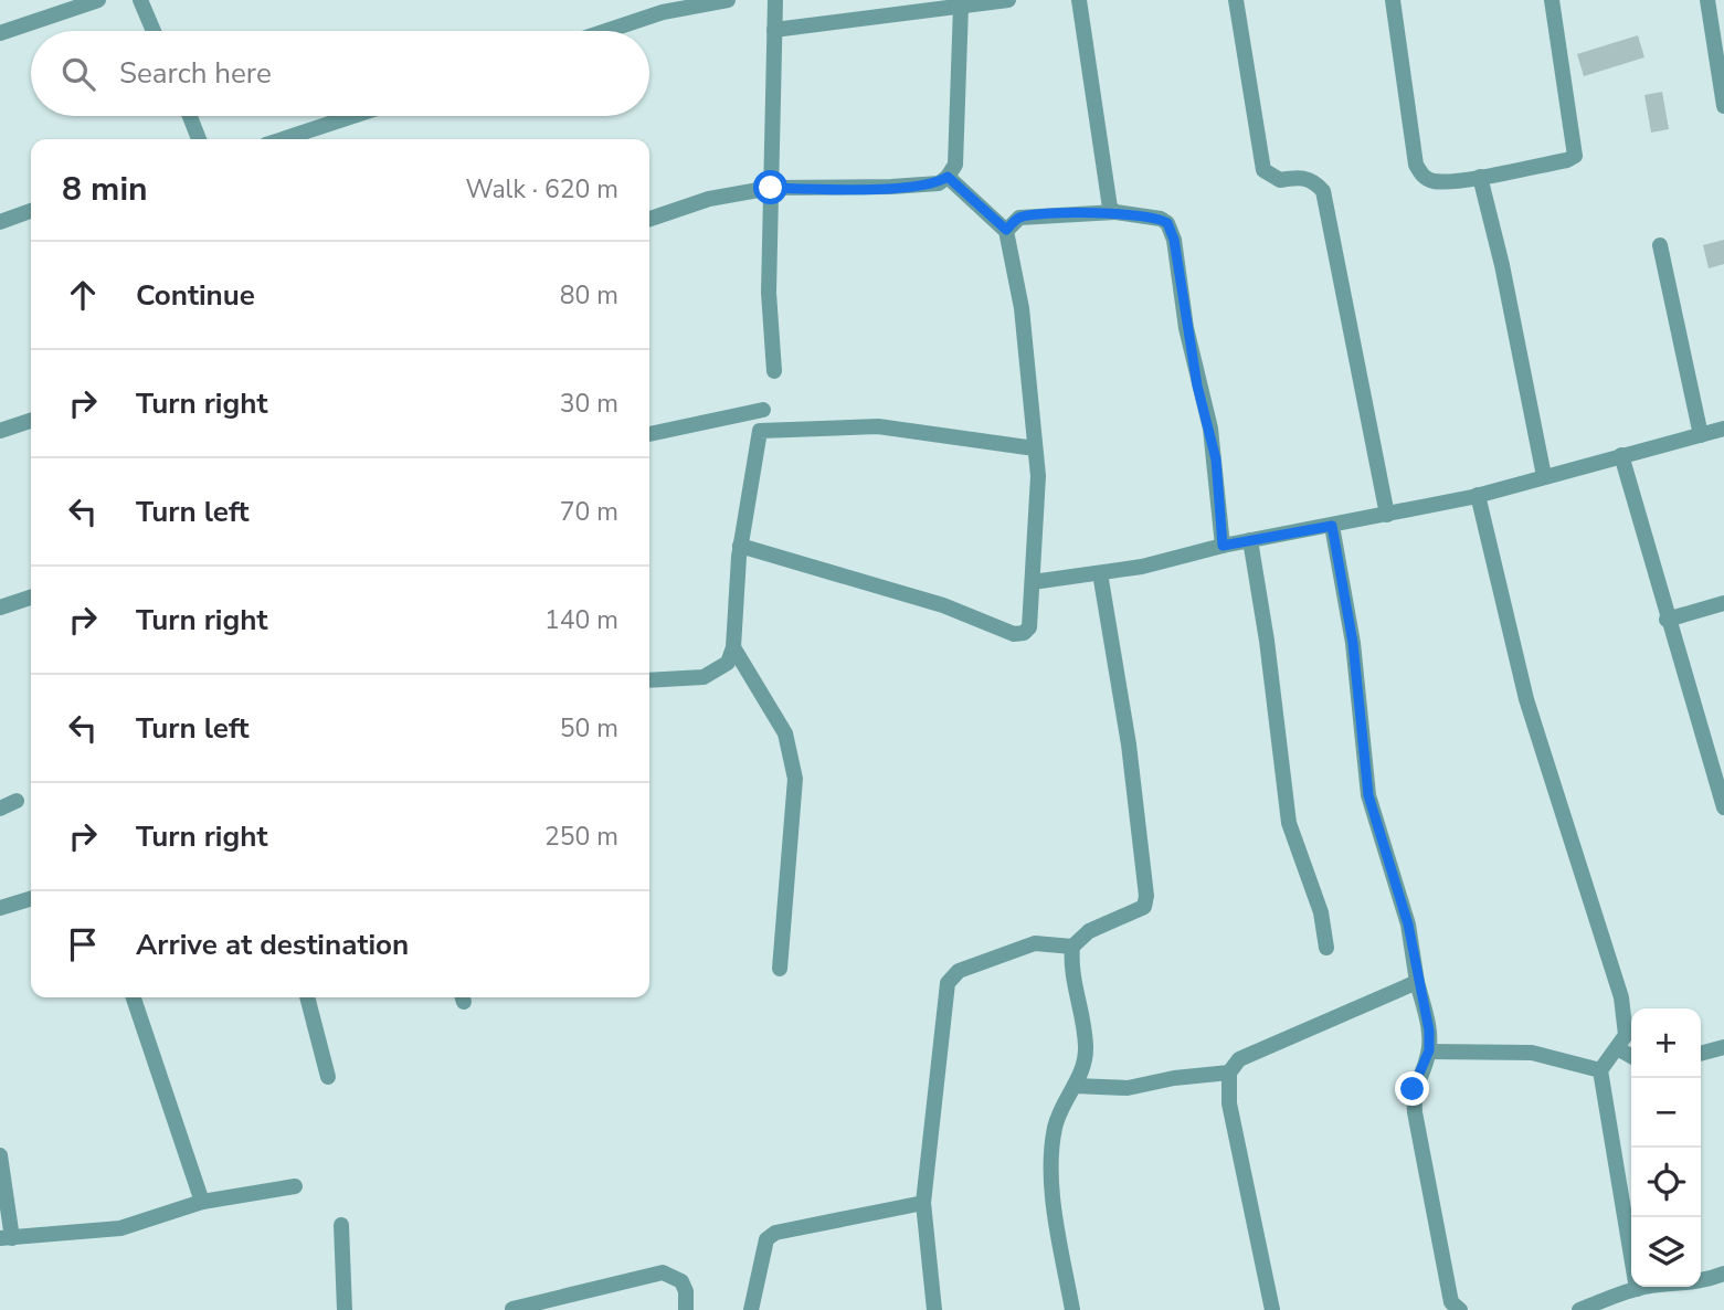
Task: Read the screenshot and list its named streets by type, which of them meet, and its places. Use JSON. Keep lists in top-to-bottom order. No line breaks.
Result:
{"page":{"search":"Search here","heading":["8 min","Walk · 620 m"],"list":[["Continue","80 m"],["Turn right","30 m"],["Turn left","70 m"],["Turn right","140 m"],["Turn left","50 m"],["Turn right","250 m"],"Arrive at destination"],"map_buttons":["+","−"]}}
